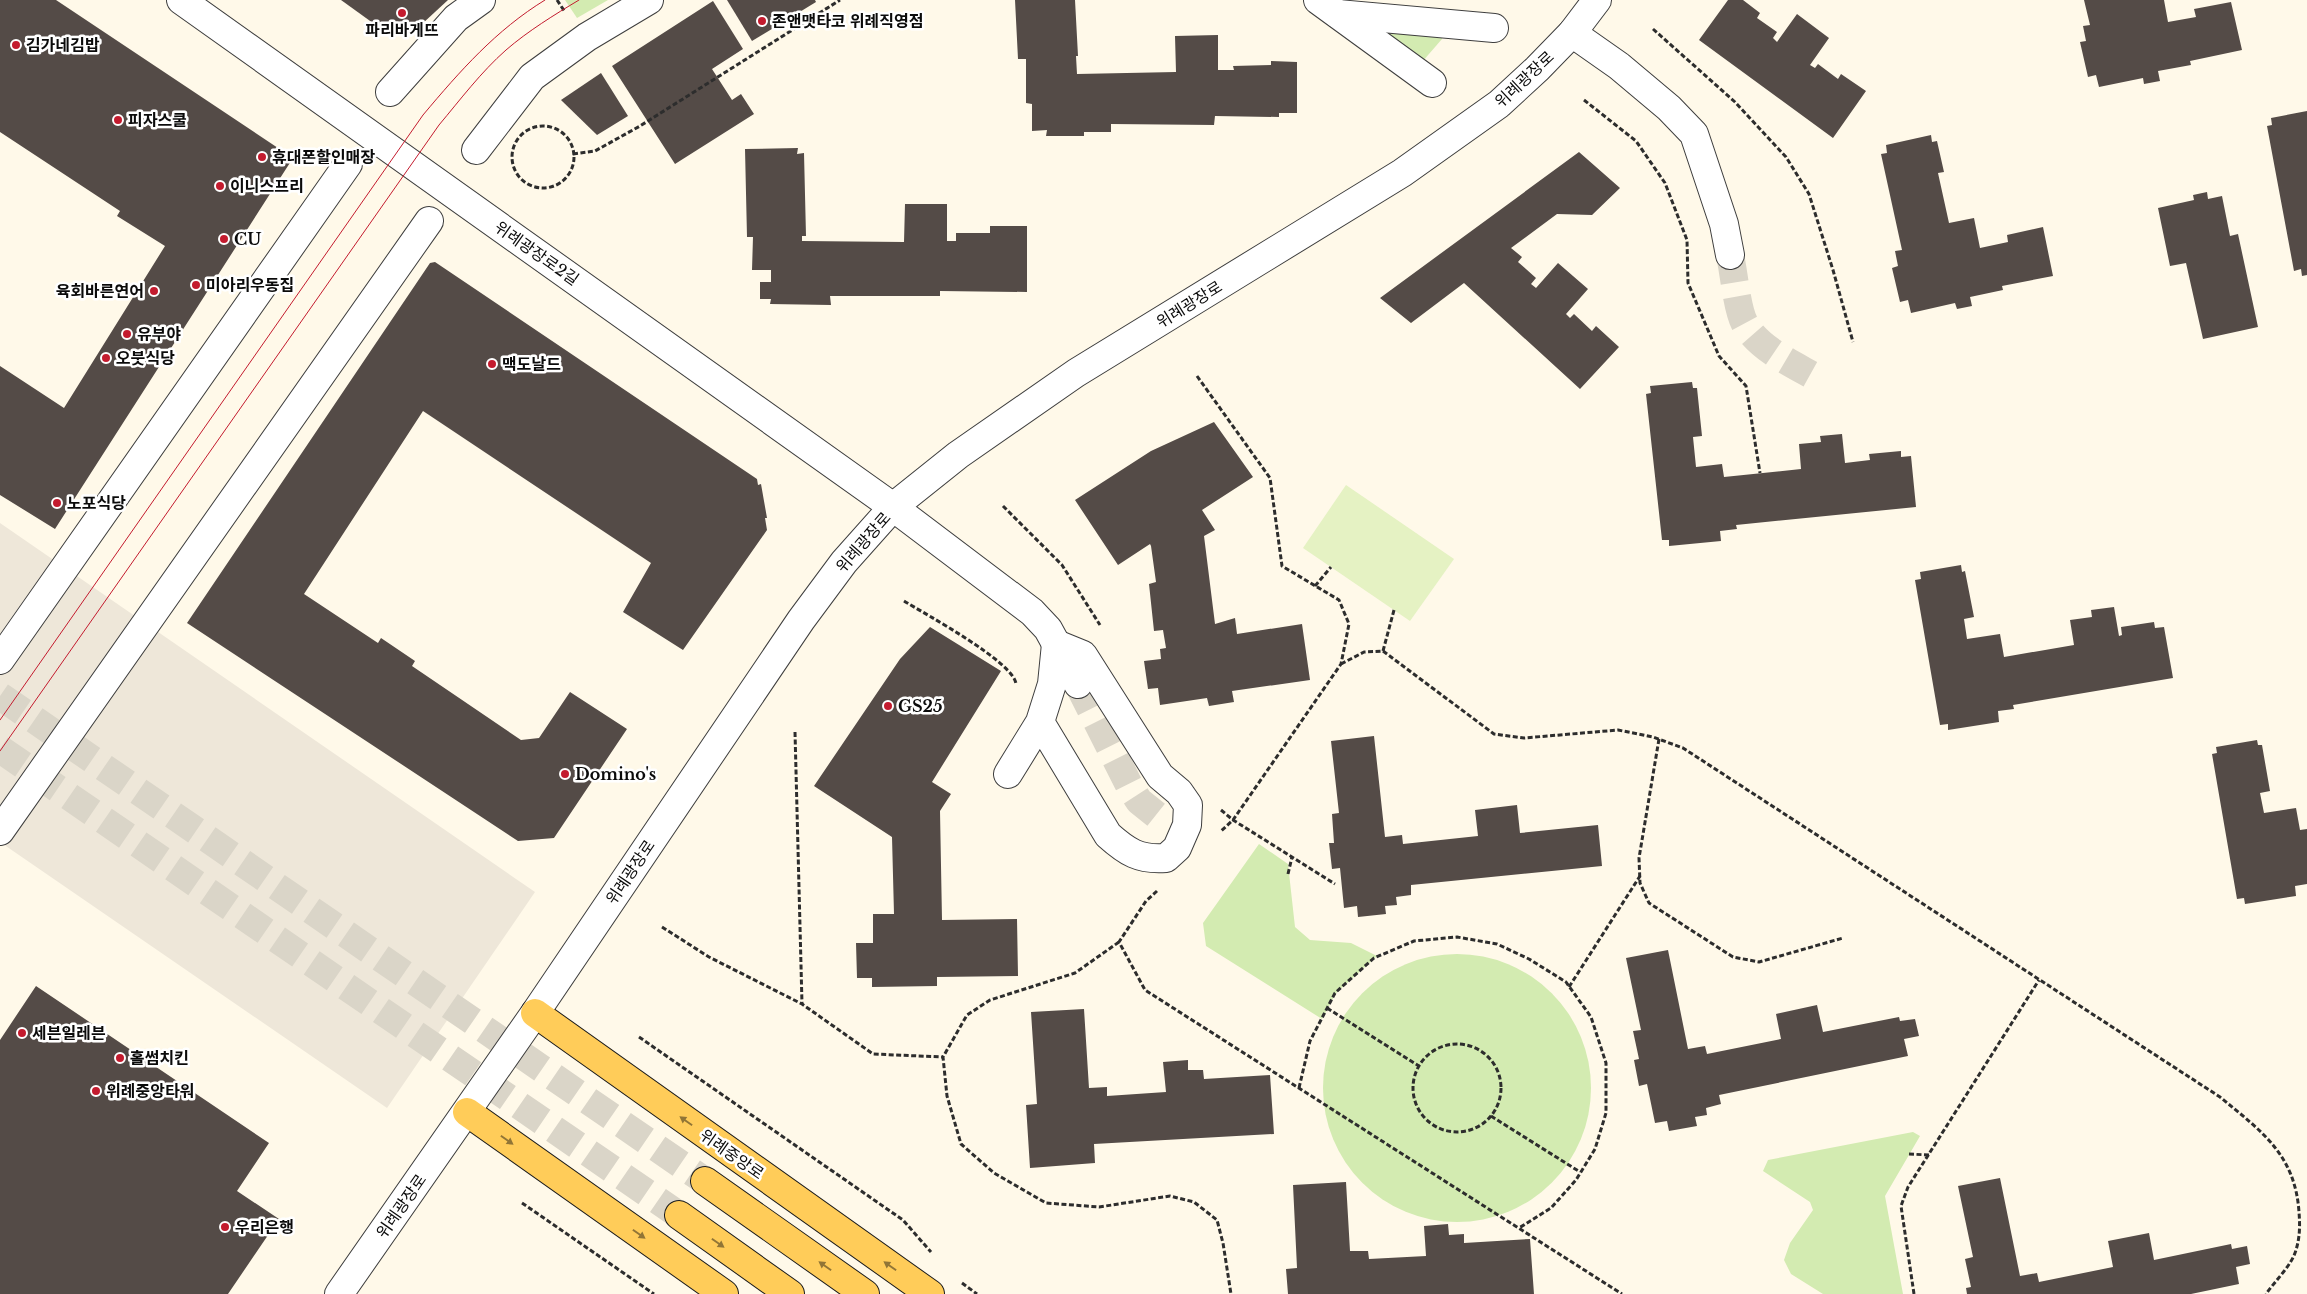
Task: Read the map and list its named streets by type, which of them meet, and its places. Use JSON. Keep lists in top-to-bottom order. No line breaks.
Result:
{"streets":{"main road":["위례중앙로"],"street":["위례광장로","위례광장로2길"]},"crossings":[["위례광장로","위례광장로2길"],["위례광장로","위례중앙로"]],"places":["파리바게뜨","존앤맷타코 위례직영점","김가네김밥","피자스쿨","휴대폰할인매장","이니스프리","CU","미아리우동집","육회바른연어","유부야","오붓식당","맥도날드","노포식당","GS25","Domino's","세븐일레븐","홀썸치킨","위례중앙타워","우리은행"]}
